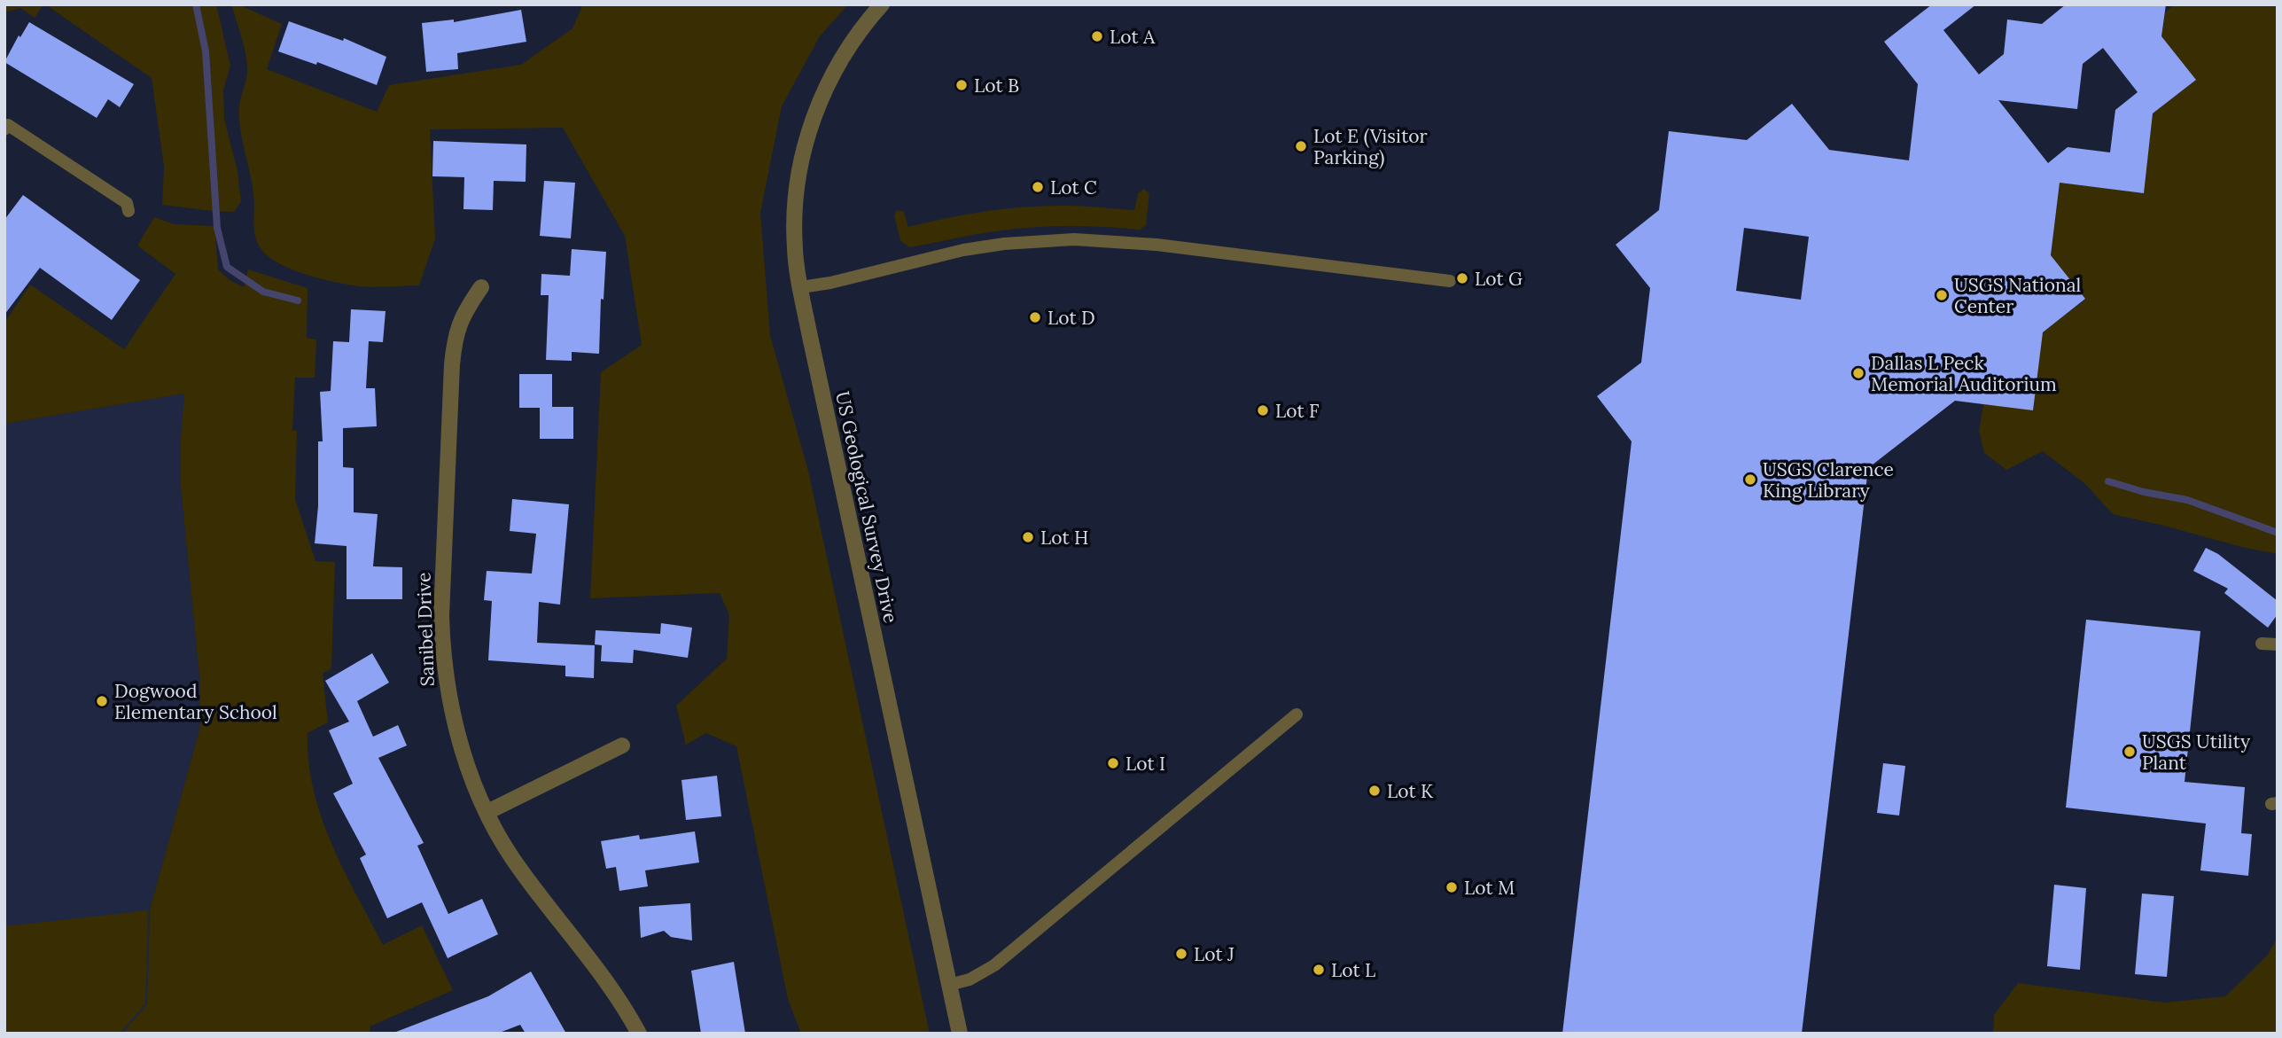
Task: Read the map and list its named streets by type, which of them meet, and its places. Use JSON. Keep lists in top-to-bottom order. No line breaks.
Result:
{"streets":{"street":["US Geological Survey Drive","Sanibel Drive"]},"places":["Lot A","Lot B","Lot E (Visitor Parking)","Lot C","Lot G","USGS National Center","Lot D","Dallas L Peck Memorial Auditorium","Lot F","USGS Clarence King Library","Lot H","Dogwood Elementary School","USGS Utility Plant","Lot I","Lot K","Lot M","Lot J","Lot L"]}
